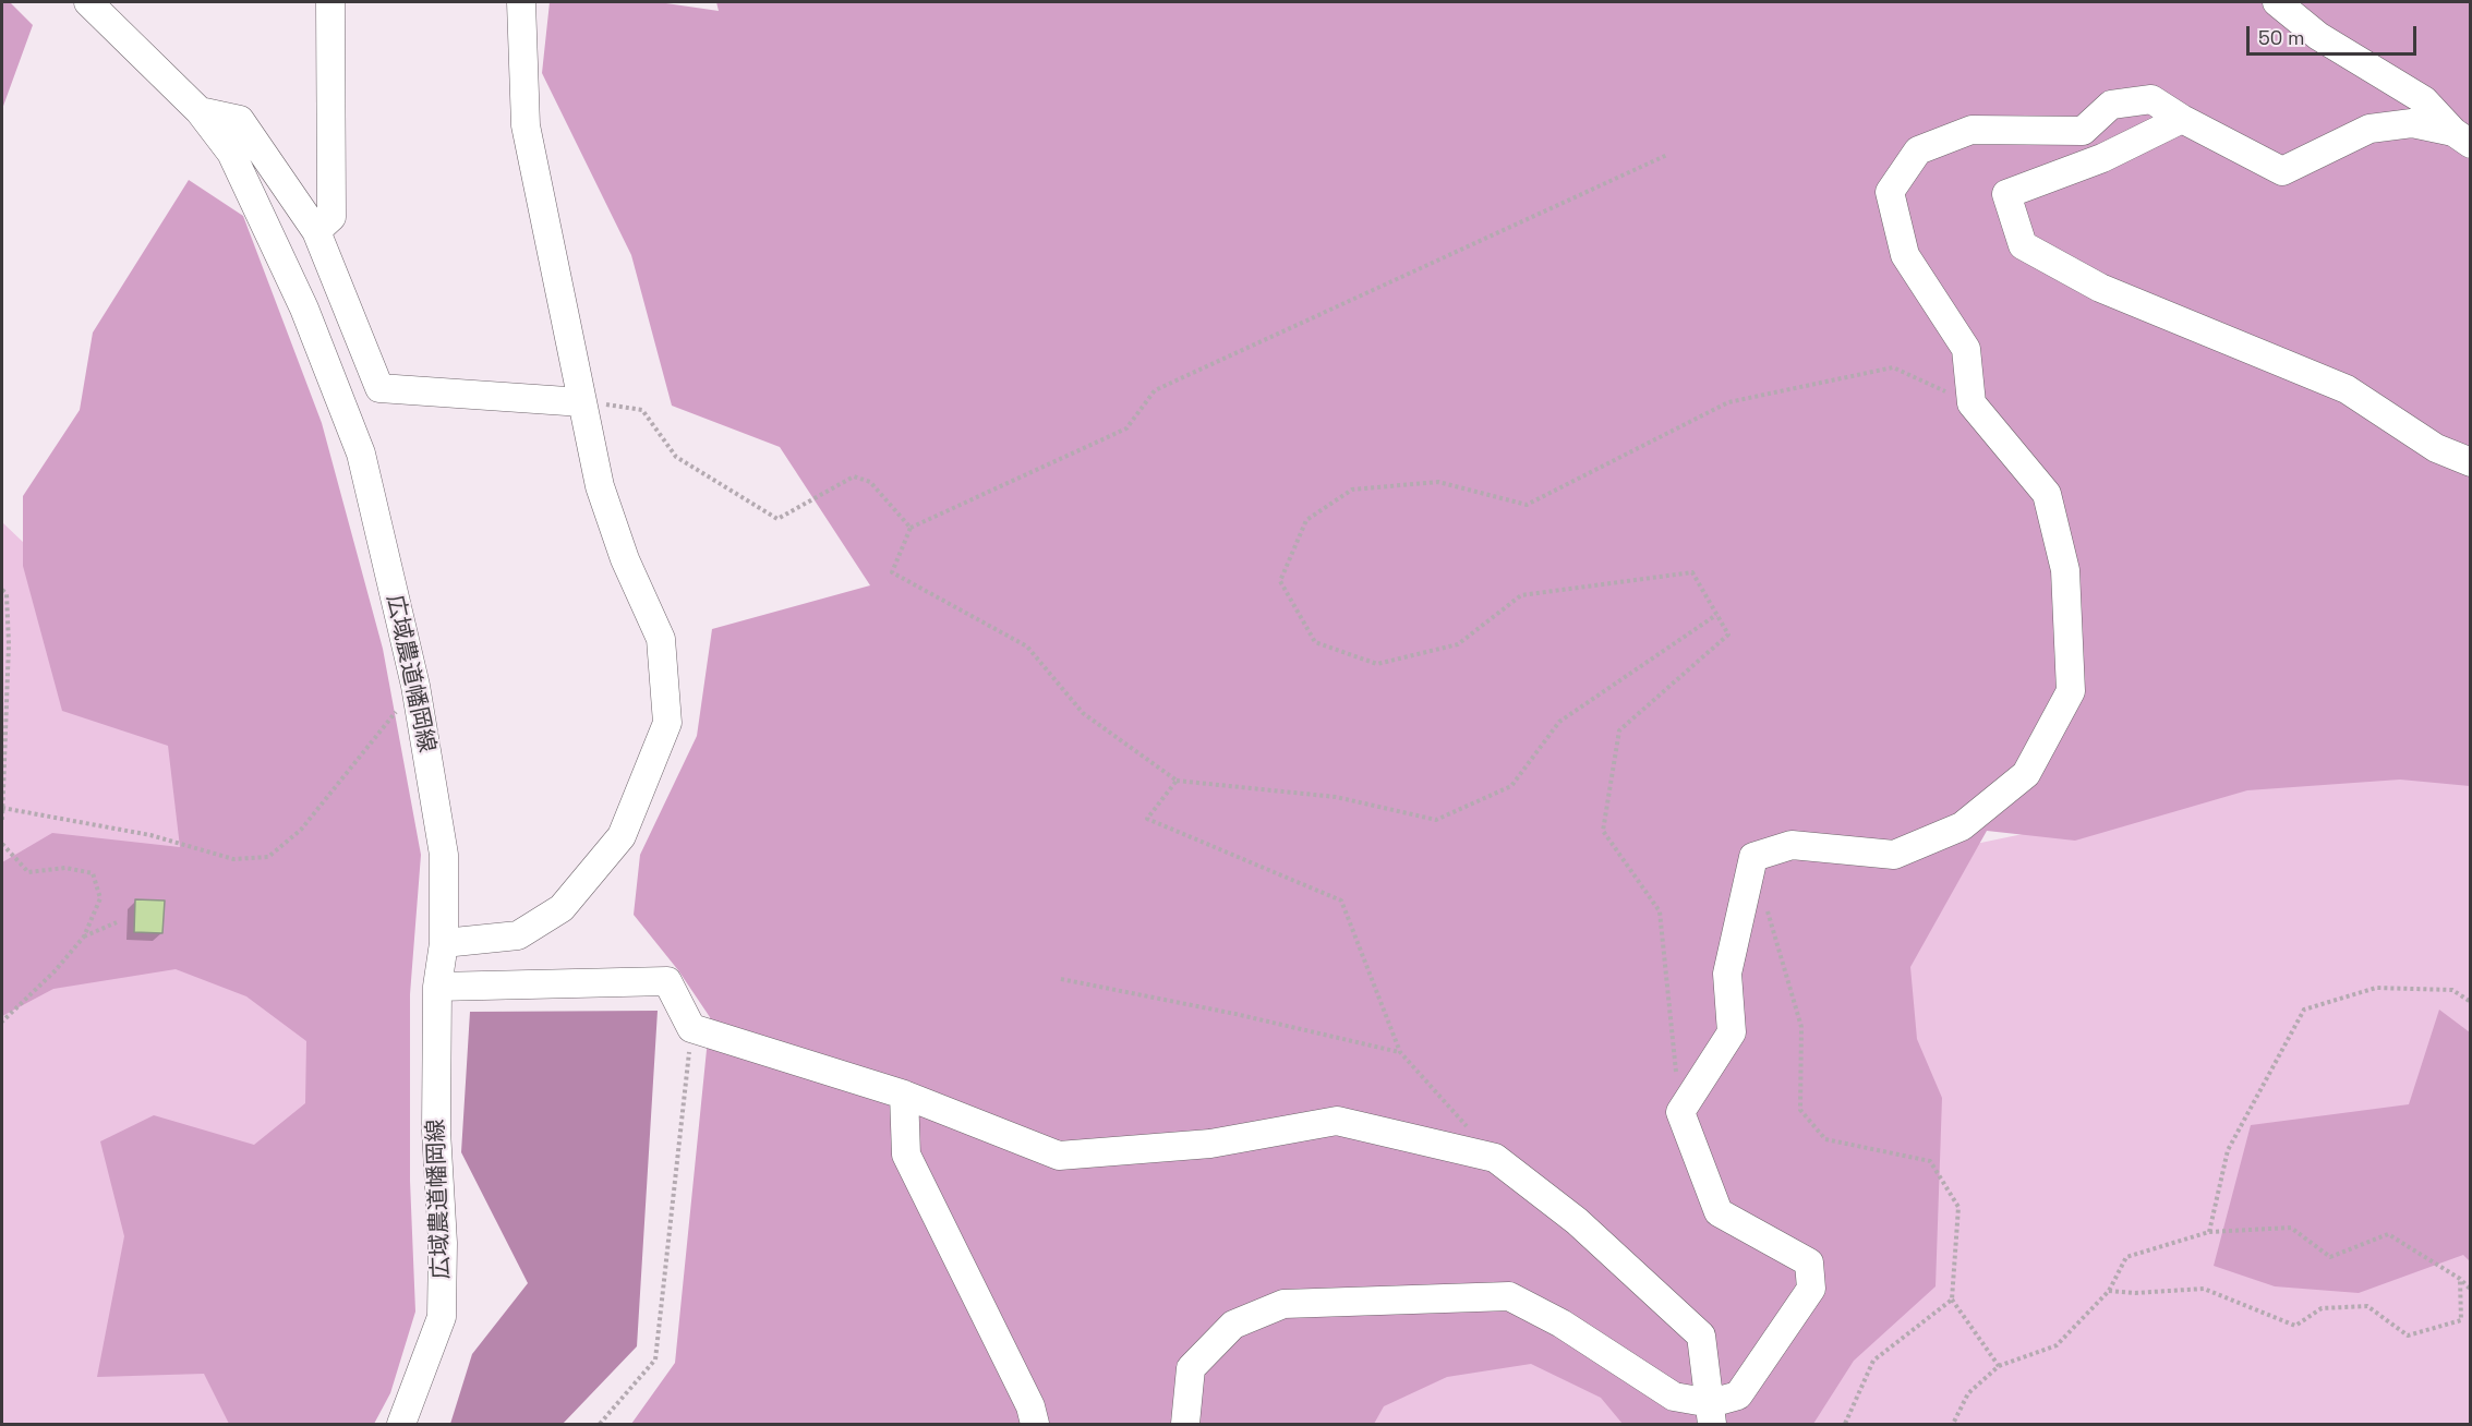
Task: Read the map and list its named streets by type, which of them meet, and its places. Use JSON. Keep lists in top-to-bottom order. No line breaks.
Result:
{"streets":{"street":["広域農道幡岡線"]},"scale_bar":"50 m"}
